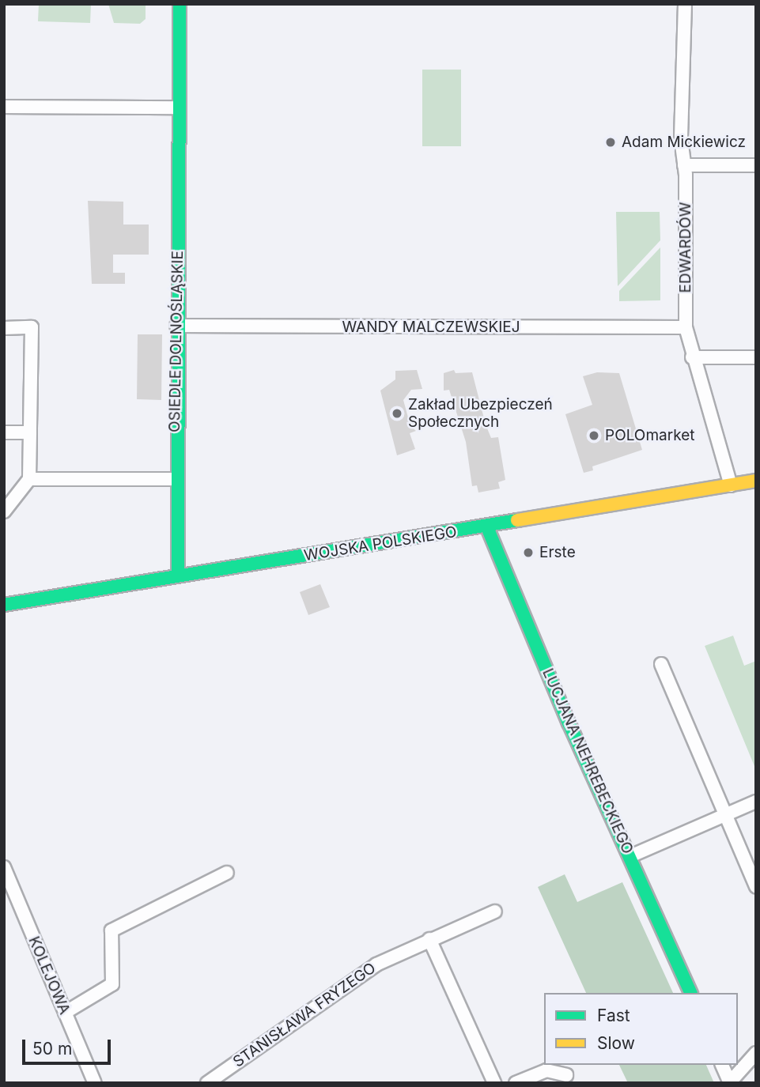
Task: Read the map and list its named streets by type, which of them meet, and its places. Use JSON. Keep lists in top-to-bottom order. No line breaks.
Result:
{"streets":{"street":["EDWARDÓW","WANDY MALCZEWSKIEJ","OSIEDLE DOLNOŚLĄSKIE","WOJSKA POLSKIEGO","LUCJANA NEHREBECKIEGO","KOLEJOWA","STANISŁAWA FRYZEGO"]},"crossings":[["EDWARDÓW","WANDY MALCZEWSKIEJ"],["EDWARDÓW","WOJSKA POLSKIEGO"],["WANDY MALCZEWSKIEJ","OSIEDLE DOLNOŚLĄSKIE"],["OSIEDLE DOLNOŚLĄSKIE","WOJSKA POLSKIEGO"],["WOJSKA POLSKIEGO","LUCJANA NEHREBECKIEGO"]],"places":["Adam Mickiewicz","Zakład Ubezpieczeń Społecznych","POLOmarket","Erste"],"legend":["Fast","Slow"],"scale_bar":"50 m"}
